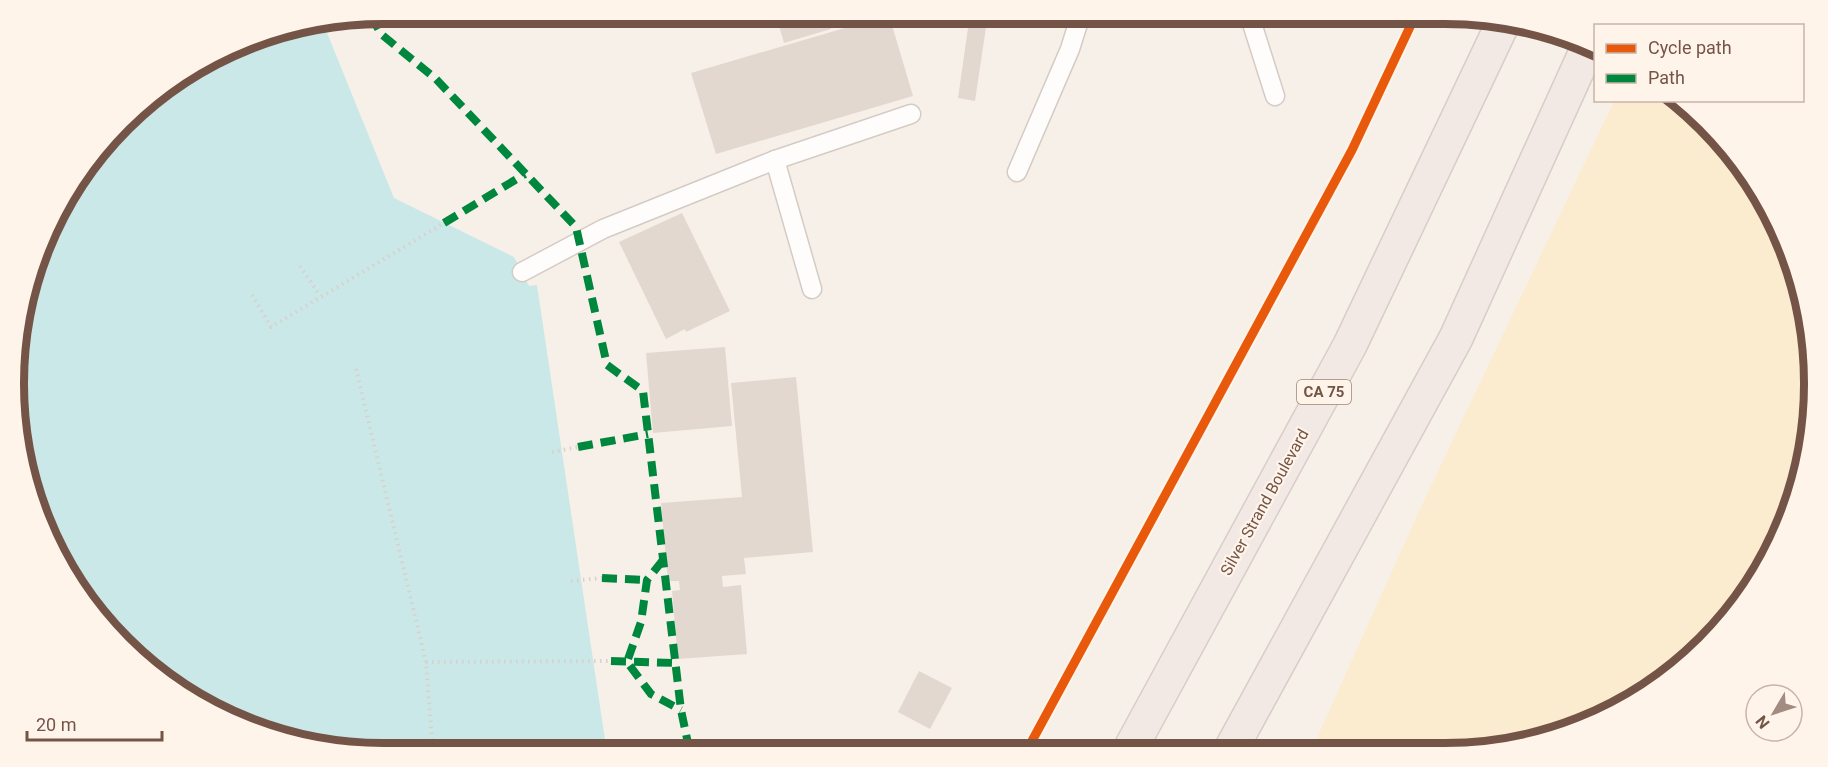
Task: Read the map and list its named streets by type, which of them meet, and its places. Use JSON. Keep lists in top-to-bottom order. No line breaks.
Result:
{"streets":{"highway":["CA 75","Silver Strand Boulevard"]},"legend":["Cycle path","Path"],"scale_bar":"20 m","north":"bottom left"}
